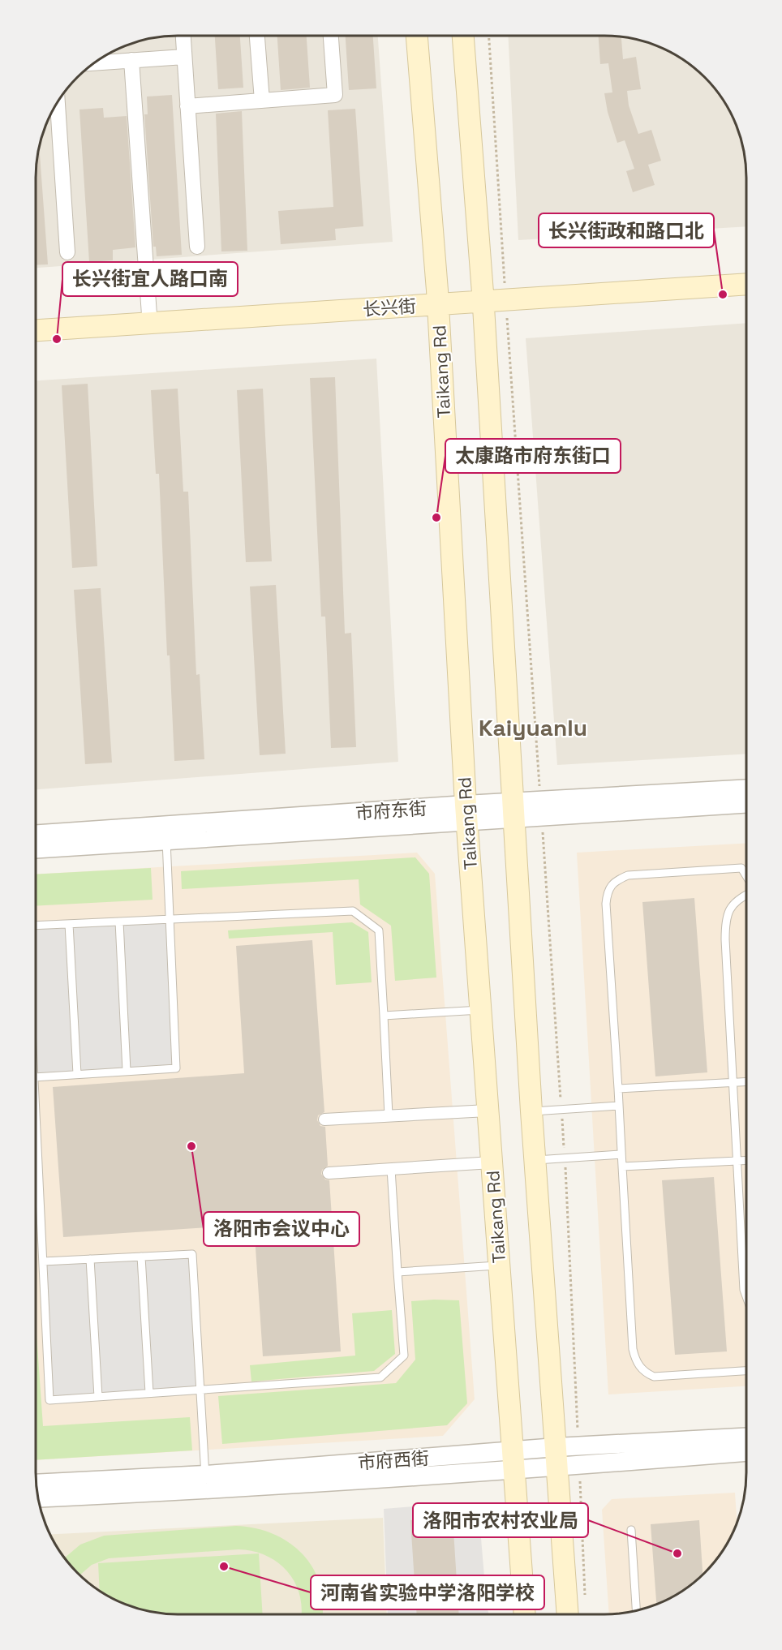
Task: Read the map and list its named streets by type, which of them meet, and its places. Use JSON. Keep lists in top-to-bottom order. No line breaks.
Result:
{"streets":{"main road":["长兴街","Taikang Rd"],"street":["市府东街","市府西街"]},"crossings":[["长兴街","Taikang Rd"],["Taikang Rd","市府东街"],["Taikang Rd","市府西街"]],"districts":["Kaiyuanlu"],"places":["长兴街政和路口北","长兴街宜人路口南","太康路市府东街口","洛阳市会议中心","洛阳市农村农业局","河南省实验中学洛阳学校"]}
